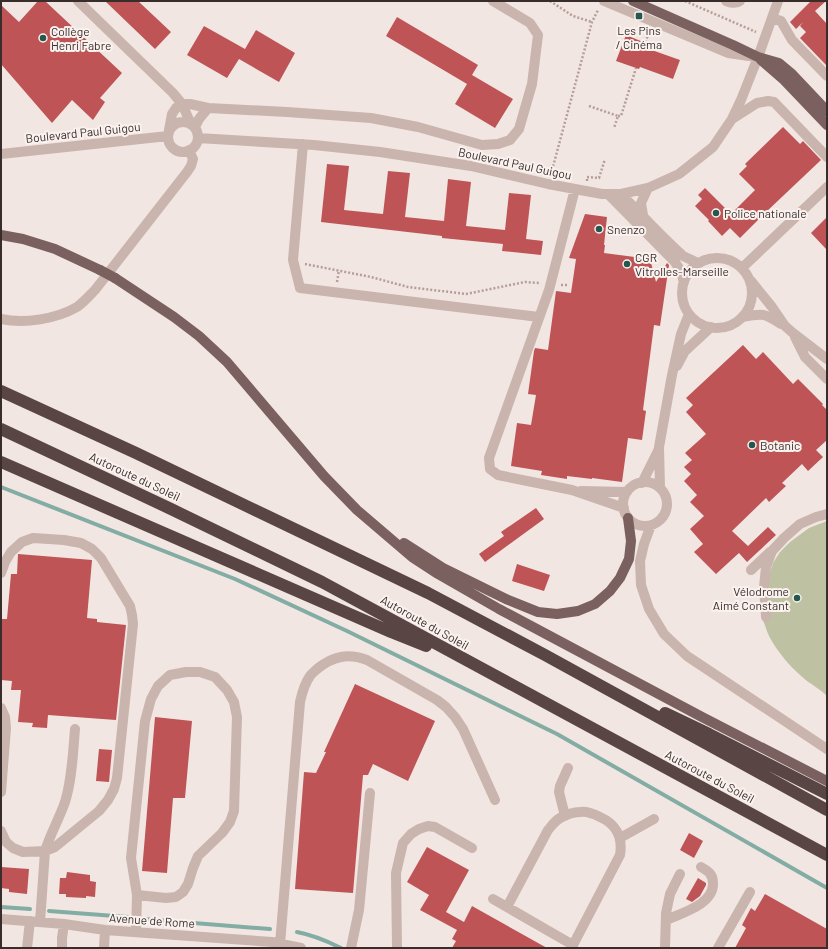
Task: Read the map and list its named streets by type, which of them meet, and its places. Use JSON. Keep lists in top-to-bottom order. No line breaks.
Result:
{"streets":{"highway":["Autoroute du Soleil"],"street":["Boulevard Paul Guigou","Avenue de Rome"]},"places":{"transit":["Les Pins / Cinéma"],"other":["Collège Henri Fabre","Police nationale","Snenzo","CGR Vitrolles-Marseille","Botanic","Vélodrome Aimé Constant"]}}
